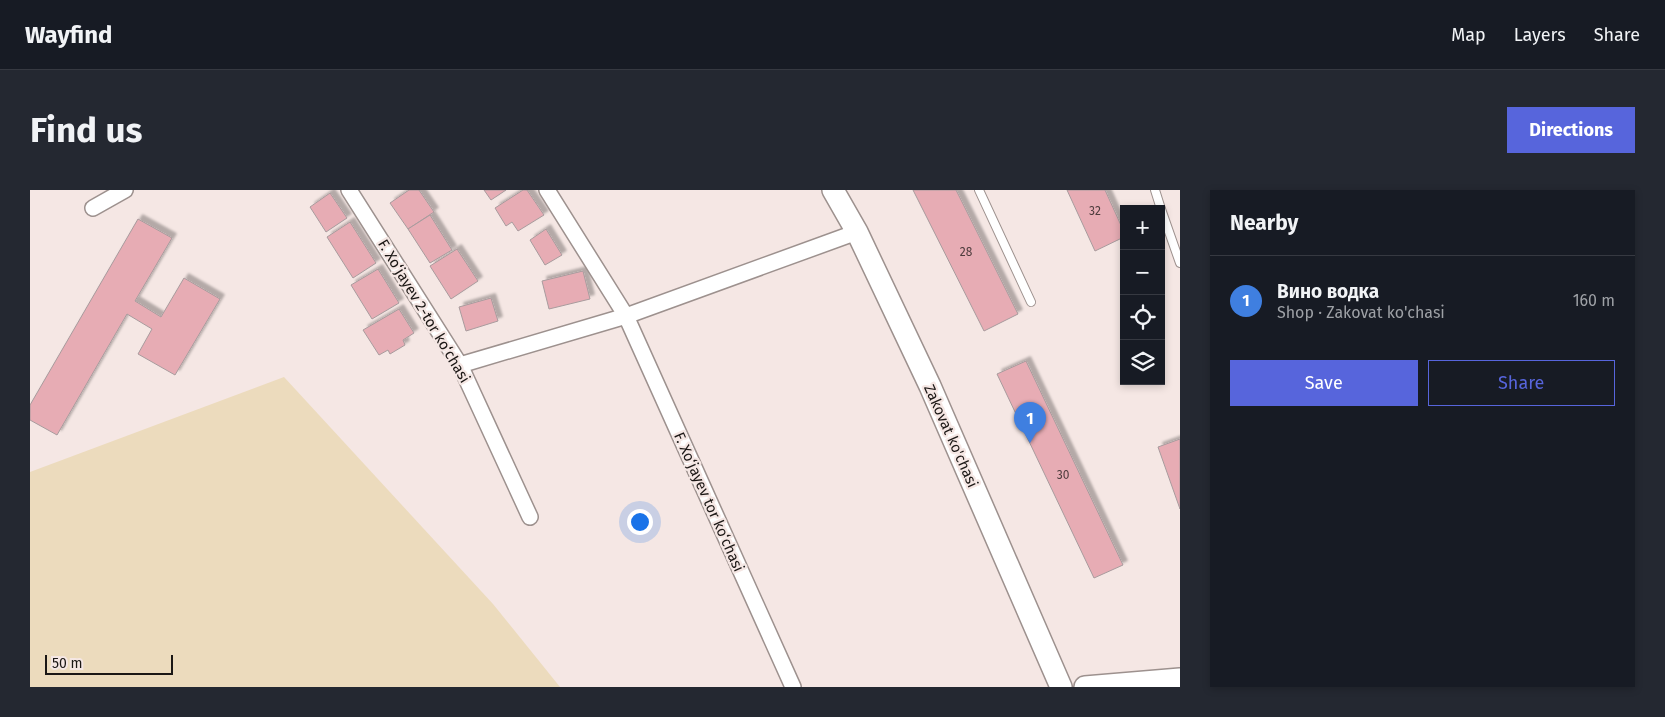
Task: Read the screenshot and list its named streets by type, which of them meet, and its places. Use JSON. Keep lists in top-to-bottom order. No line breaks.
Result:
{"streets":{"main road":["Zakovat ko'chasi"],"street":["F. Xo‘jayev 2-tor ko‘chasi","F. Xo‘jayev tor ko‘chasi"]},"house_numbers":["32","28","30"],"scale_bar":"50 m","page":{"header":"Wayfind","nav":["Map","Layers","Share"],"buttons":["Directions",["Save","Share"]],"title":"Find us","heading":"Nearby","map_buttons":["+","−"],"list":[{"mark":"1","name":"Вино водка","note":"Shop · Zakovat ko'chasi","value":"160 m"}],"pins":"1","scale":"50 m"}}
